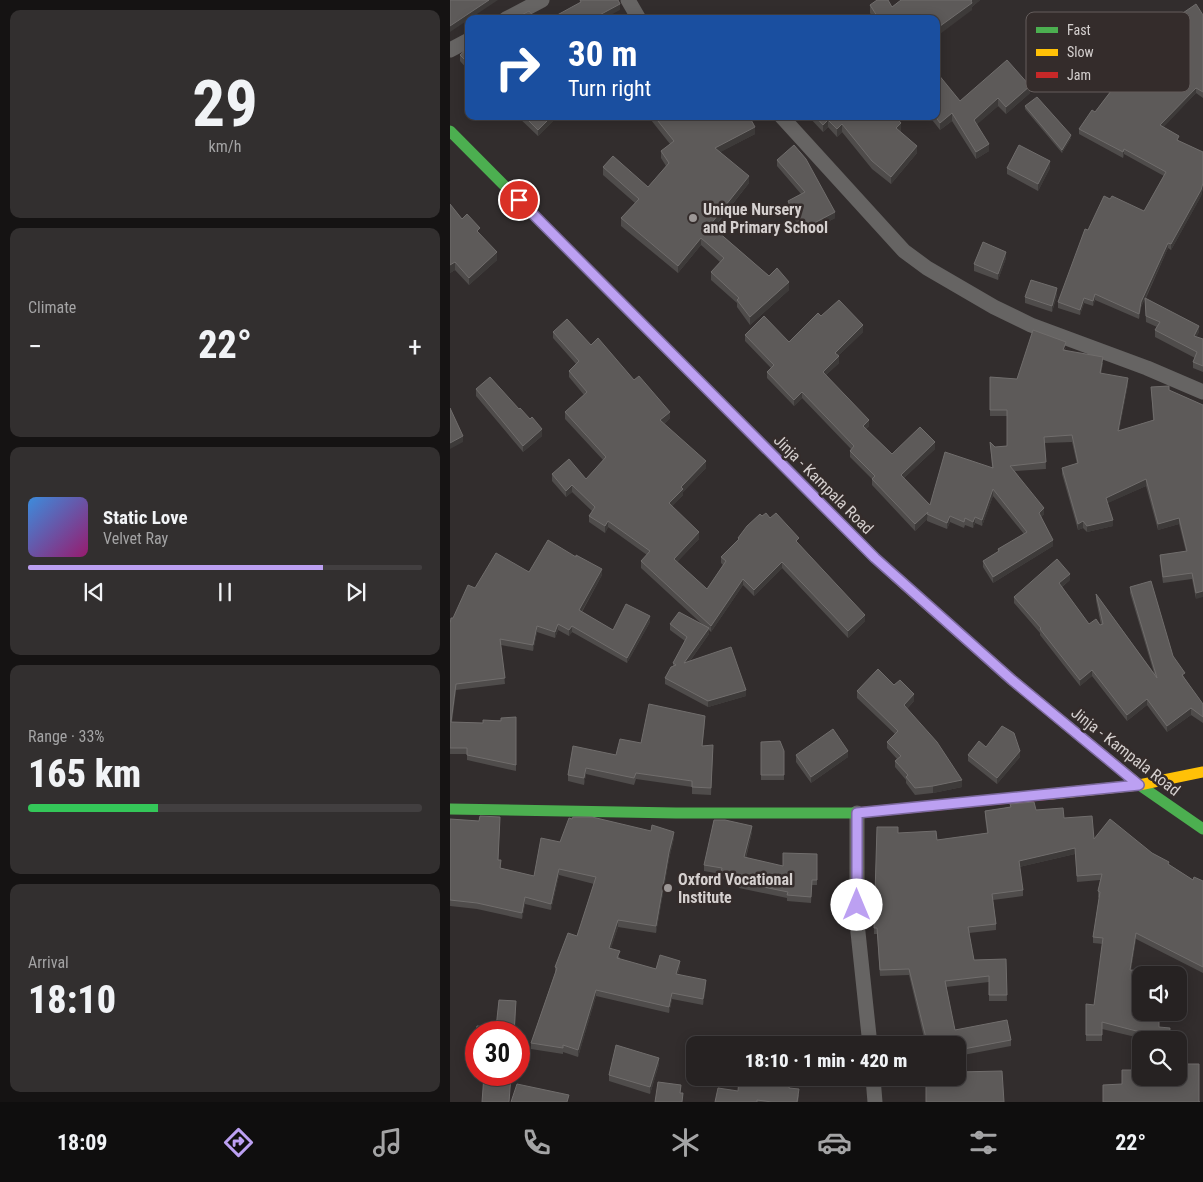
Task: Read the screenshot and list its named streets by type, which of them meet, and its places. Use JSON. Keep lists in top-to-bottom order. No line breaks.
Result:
{"streets":{"main road":["Jinja - Kampala Road"]},"places":["Unique Nursery and Primary School","Oxford Vocational Institute"],"legend":["Fast","Slow","Jam"],"page":{"tile":[["29","km/h"],"Climate",["Range · 33%","165 km"],["Arrival","18:10"]],"turn":["30 m","Turn right"],"heat":["−","22°","+"],"song":["Static Love","Velvet Ray"],"limit":"30","trip":"18:10 · 1 min · 420 m","tabs":["18:09","22°"]}}
